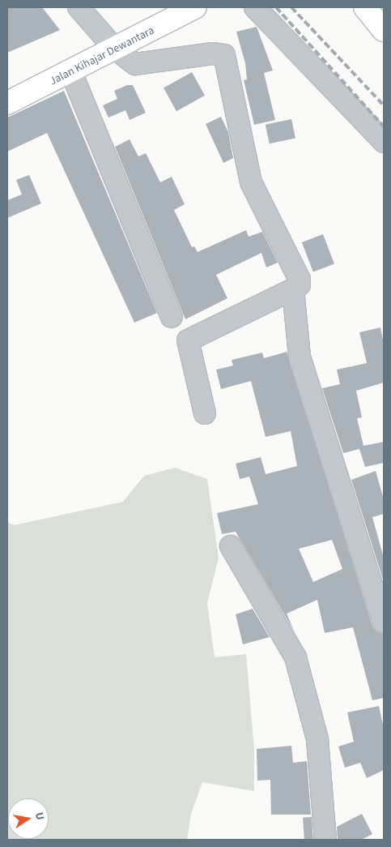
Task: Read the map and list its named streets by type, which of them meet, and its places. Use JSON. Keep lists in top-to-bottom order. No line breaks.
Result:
{"streets":{"main road":["Jalan Kihajar Dewantara"]},"north":"right"}
